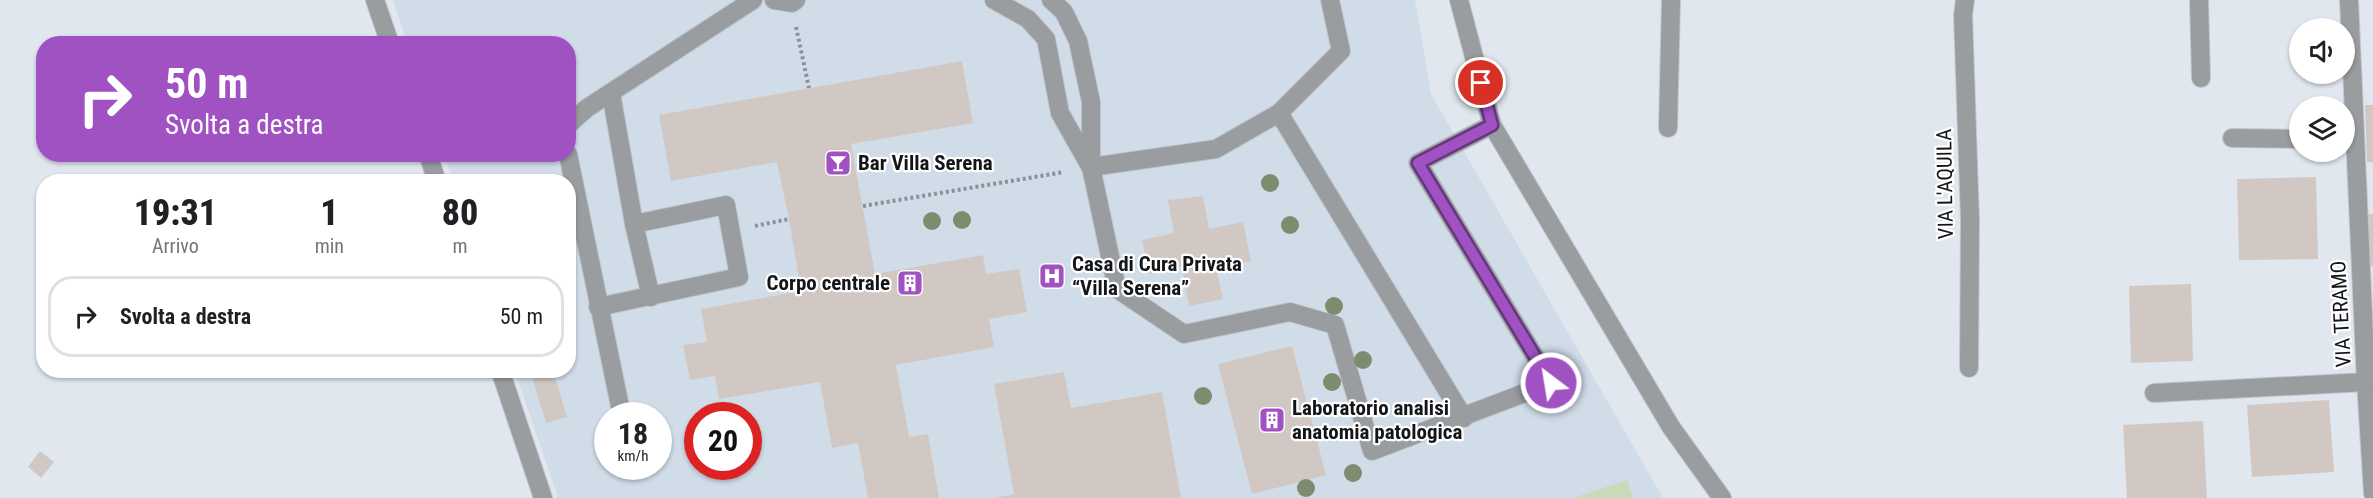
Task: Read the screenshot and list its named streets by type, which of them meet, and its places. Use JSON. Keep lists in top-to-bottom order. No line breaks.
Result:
{"streets":{"street":["VIA L'AQUILA","VIA TERAMO"]},"places":{"bar":["Bar Villa Serena"],"hospital":["Casa di Cura Privata “Villa Serena”"],"building":["Corpo centrale","Laboratorio analisi anatomia patologica"]},"page":{"turn":["50 m","Svolta a destra"],"eta":["19:31","Arrivo","1","min","80","m"],"list":[{"name":"Svolta a destra","value":"50 m"}],"speed":"18 km/h","limit":"20"}}
